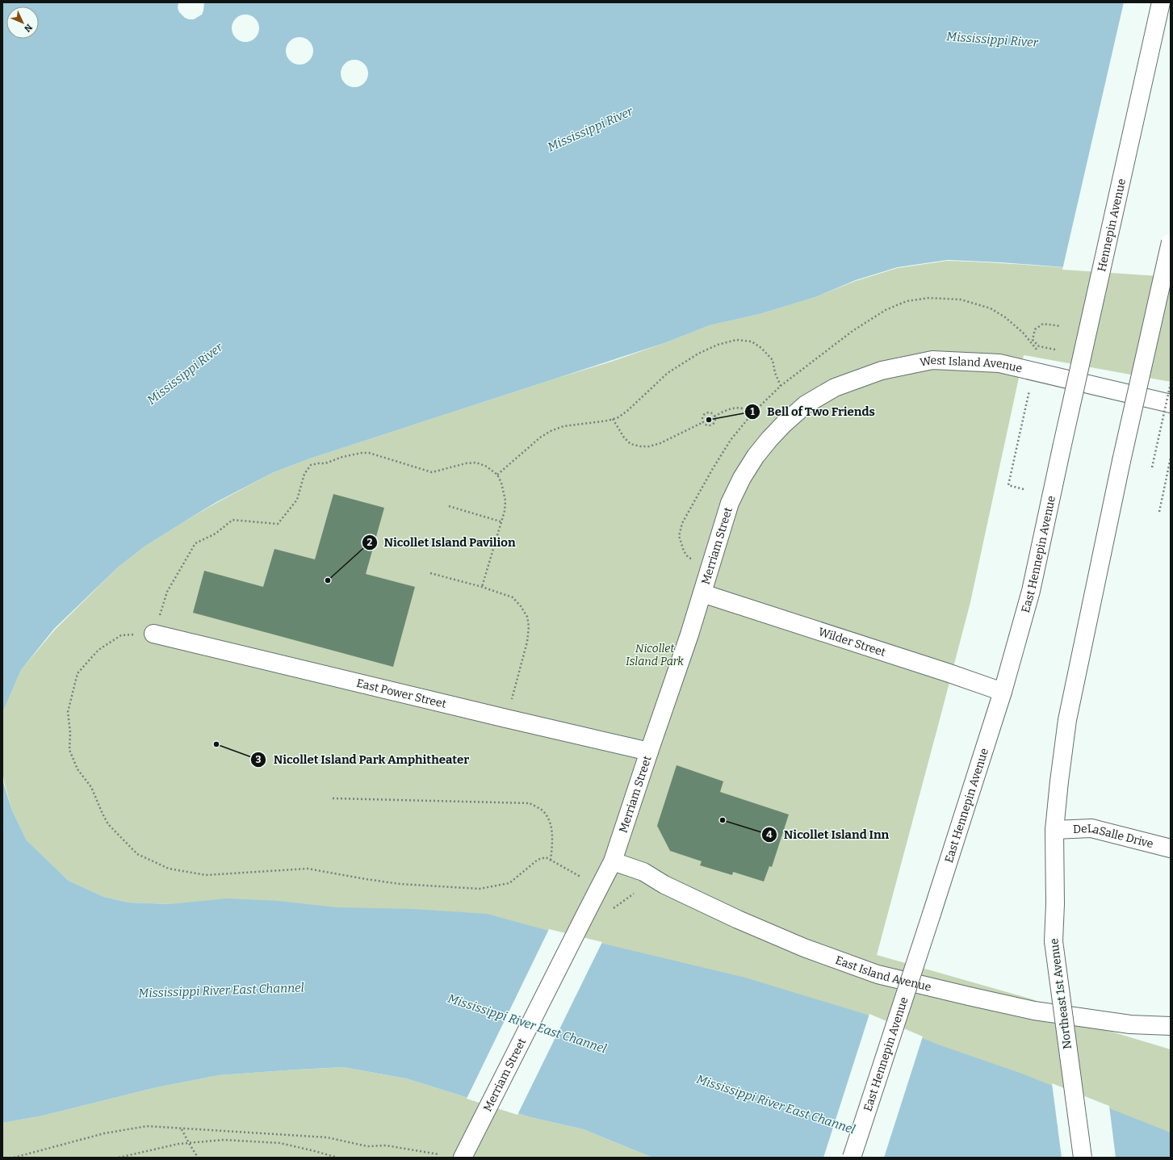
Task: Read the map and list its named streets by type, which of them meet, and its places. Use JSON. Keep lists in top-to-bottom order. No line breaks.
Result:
{"streets":{"street":["Hennepin Avenue","West Island Avenue","Merriam Street","East Hennepin Avenue","Wilder Street","East Power Street","DeLaSalle Drive","East Island Avenue","Northeast 1st Avenue"]},"crossings":[["Hennepin Avenue","East Hennepin Avenue"],["West Island Avenue","Merriam Street"],["Merriam Street","Wilder Street"],["Merriam Street","East Power Street"],["Merriam Street","East Island Avenue"],["East Hennepin Avenue","Wilder Street"],["DeLaSalle Drive","Northeast 1st Avenue"]],"water":["Mississippi River","Mississippi River East Channel"],"parks":["Nicollet Island Park"],"places":["Bell of Two Friends","Nicollet Island Pavilion","Nicollet Island Park Amphitheater","Nicollet Island Inn"],"north":"bottom right"}
